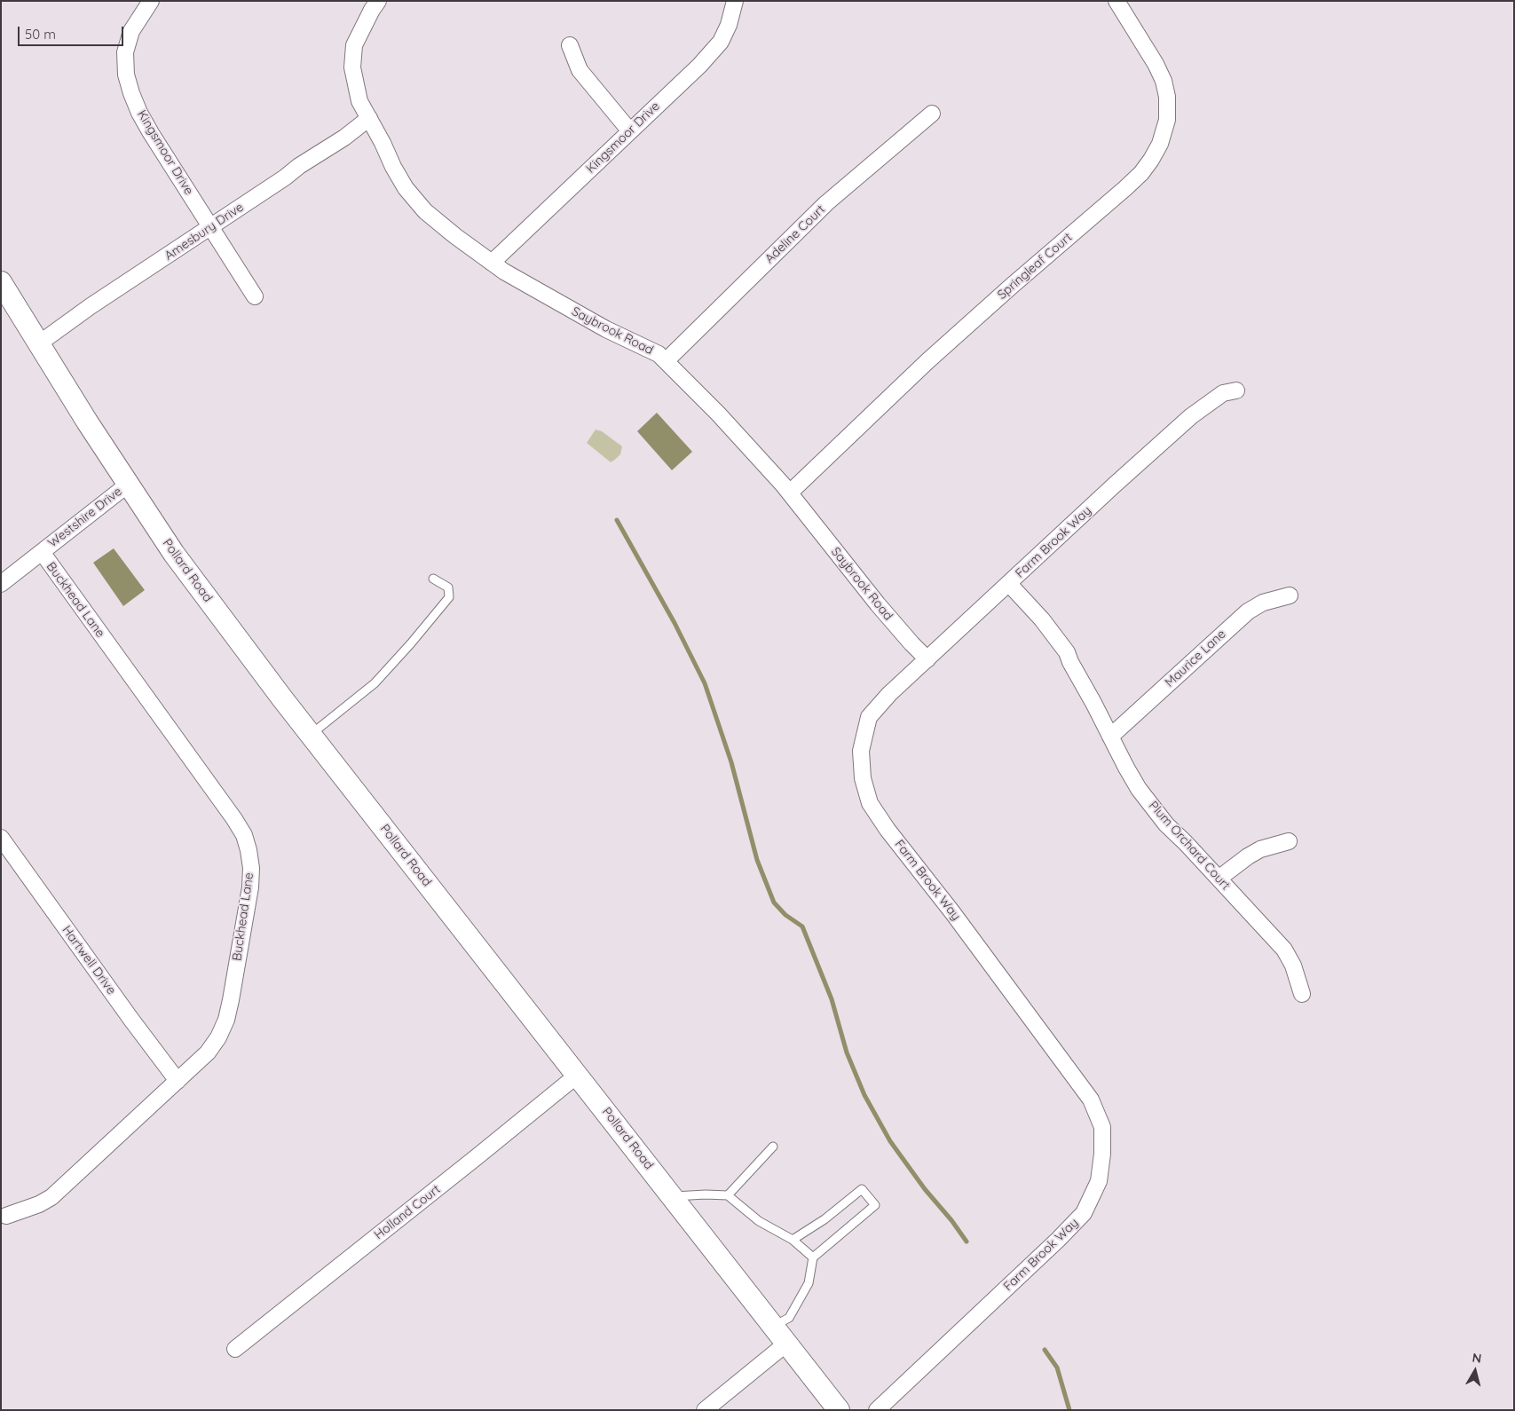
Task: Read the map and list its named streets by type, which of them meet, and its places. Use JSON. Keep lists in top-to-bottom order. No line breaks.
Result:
{"streets":{"street":["Kingsmoor Drive","Amesbury Drive","Adeline Court","Springleaf Court","Saybrook Road","Westshire Drive","Farm Brook Way","Pollard Road","Buckhead Lane","Maurice Lane","Plum Orchard Court","Hartwell Drive","Holland Court"]},"crossings":[["Kingsmoor Drive","Amesbury Drive"],["Kingsmoor Drive","Saybrook Road"],["Amesbury Drive","Saybrook Road"],["Amesbury Drive","Pollard Road"],["Adeline Court","Saybrook Road"],["Springleaf Court","Saybrook Road"],["Saybrook Road","Farm Brook Way"],["Westshire Drive","Pollard Road"],["Westshire Drive","Buckhead Lane"],["Farm Brook Way","Plum Orchard Court"],["Pollard Road","Holland Court"],["Buckhead Lane","Hartwell Drive"],["Maurice Lane","Plum Orchard Court"]],"scale_bar":"50 m","north":"top"}
